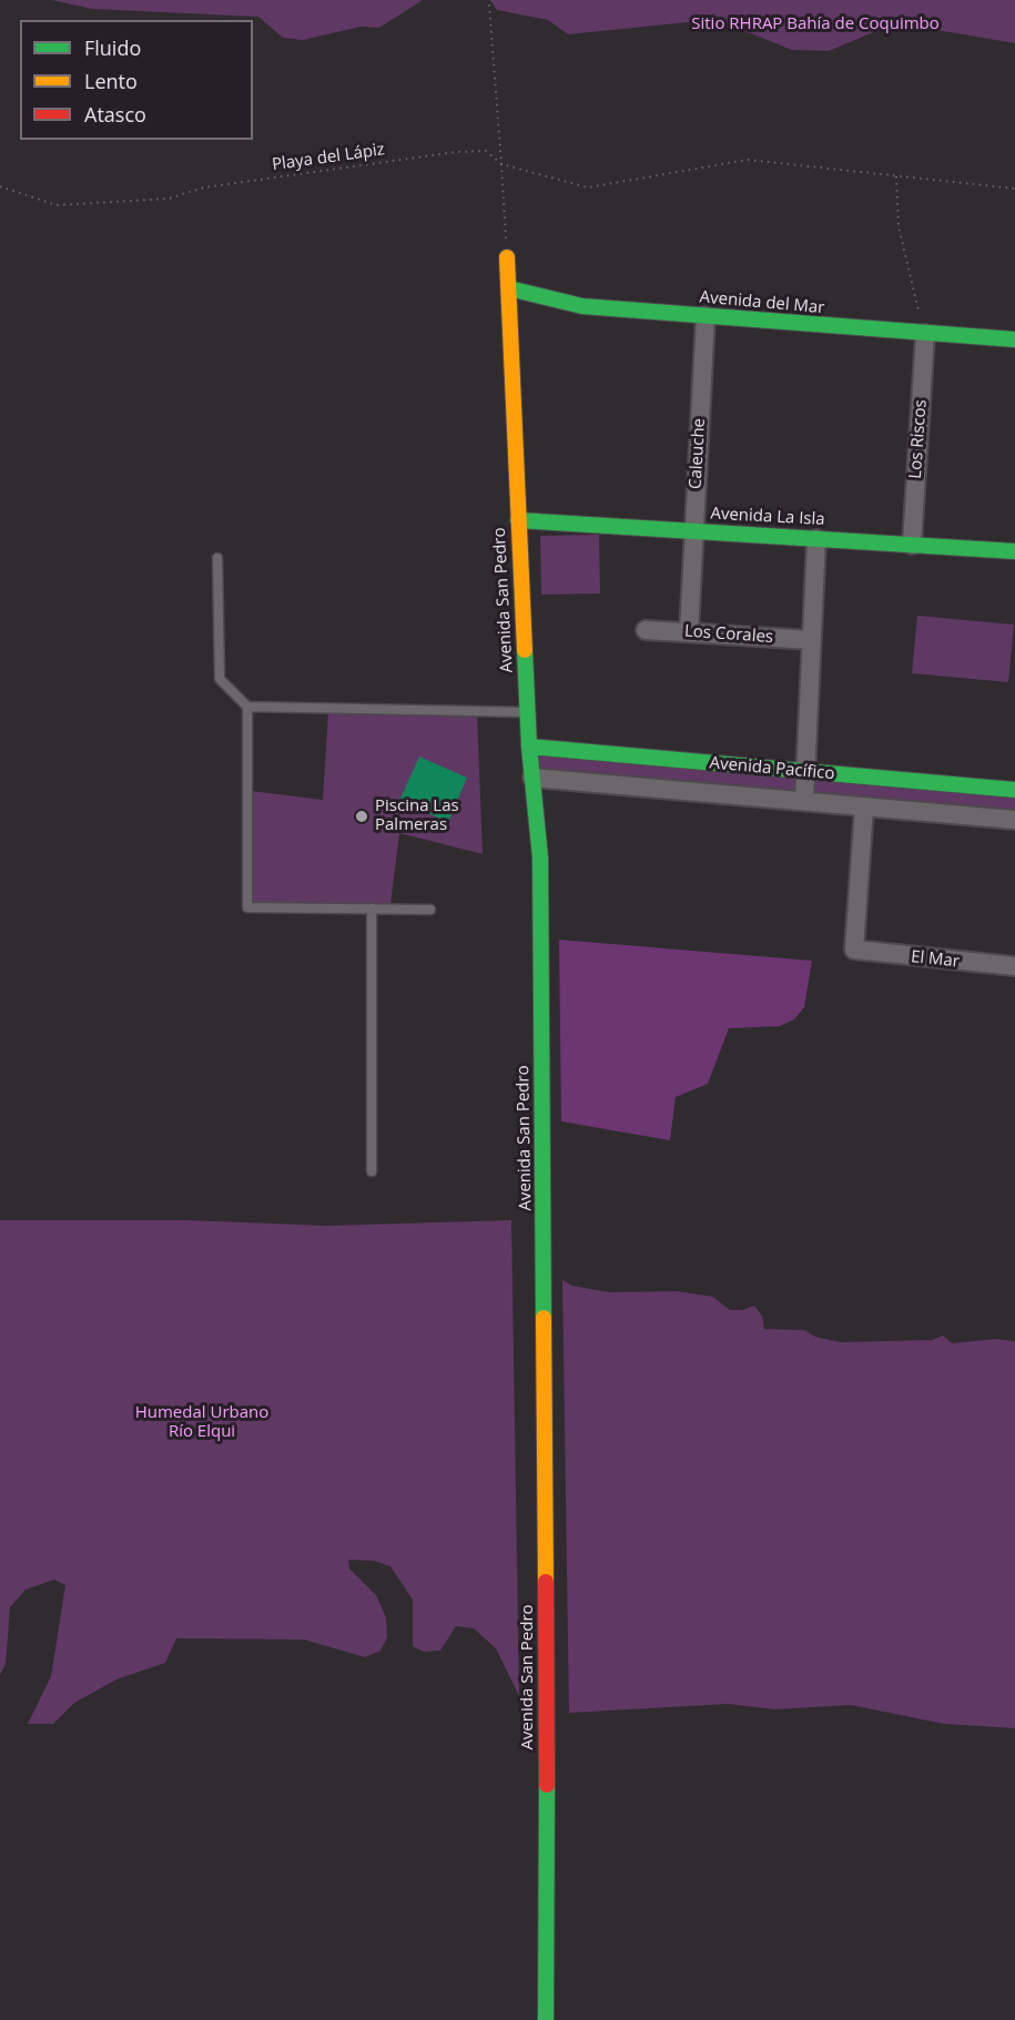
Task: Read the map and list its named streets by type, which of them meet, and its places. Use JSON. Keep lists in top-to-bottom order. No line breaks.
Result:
{"streets":{"street":["Avenida del Mar","Los Riscos","Caleuche","Avenida La Isla","Avenida San Pedro","Los Corales","Avenida Pacífico","El Mar"],"path":["Playa del Lápiz"]},"crossings":[["Avenida del Mar","Los Riscos"],["Avenida del Mar","Caleuche"],["Avenida del Mar","Avenida San Pedro"],["Los Riscos","Avenida La Isla"],["Caleuche","Avenida La Isla"],["Caleuche","Los Corales"],["Avenida La Isla","Avenida San Pedro"],["Avenida San Pedro","Avenida Pacífico"],["Avenida Pacífico","El Mar"]],"parks":["Sitio RHRAP Bahía de Coquimbo","Humedal Urbano Río Elqui"],"places":["Piscina Las Palmeras"],"legend":["Fluido","Lento","Atasco"]}
